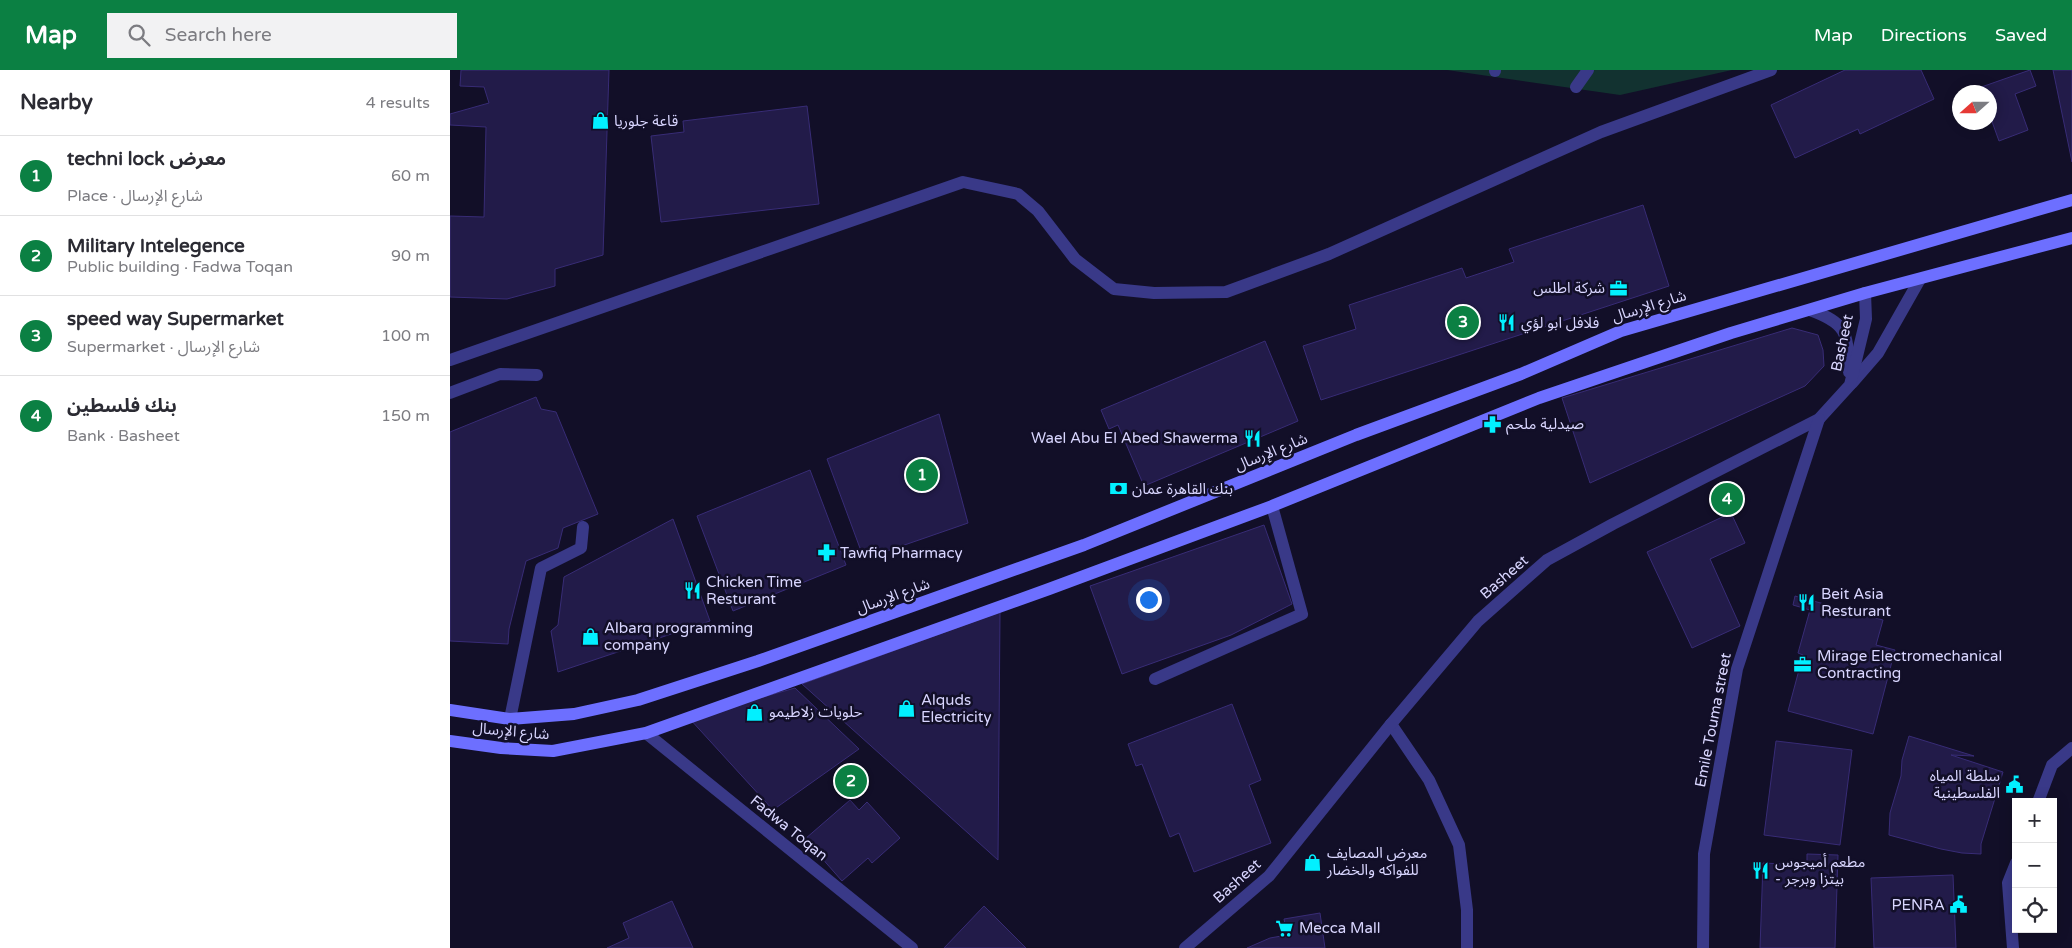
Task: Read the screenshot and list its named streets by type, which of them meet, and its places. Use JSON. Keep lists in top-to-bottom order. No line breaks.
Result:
{"streets":{"main road":["شارع الإرسال"],"street":["Basheet","Emile Touma street","Fadwa Toqan"]},"crossings":[["شارع الإرسال","Basheet"],["شارع الإرسال","Fadwa Toqan"],["Basheet","Emile Touma street"]],"places":{"shop":["قاعة جلوريا","Albarq programming company","Alquds Electricity","حلويات زلاطيمو","معرض المصايف للفواكه والخضار"],"office":["شركة اطلس","Mirage Electromechanical Contracting"],"restaurant":["فلافل ابو لؤي","Wael Abu El Abed Shawerma","Chicken Time Resturant","Beit Asia Resturant","مطعم أميجوس - بيتزا وبرجر"],"pharmacy":["صيدلية ملحم","Tawfiq Pharmacy"],"bank":["بنك القاهرة عمان"],"public building":["سلطة المياه الفلسطينية","PENRA"],"supermarket":["Mecca Mall"]},"north":"left","page":{"header":"Map","search":"Search here","nav":["Map","Directions","Saved"],"heading":["Nearby","4 results"],"list":[{"mark":"1","name":"techni lock معرض","note":"Place · شارع الإرسال","value":"60 m"},{"mark":"2","name":"Military Intelegence","note":"Public building · Fadwa Toqan","value":"90 m"},{"mark":"3","name":"speed way Supermarket","note":"Supermarket · شارع الإرسال","value":"100 m"},{"mark":"4","name":"بنك فلسطين","note":"Bank · Basheet","value":"150 m"}],"pins":["3","1","4","2"],"map_buttons":["+","−"]}}
